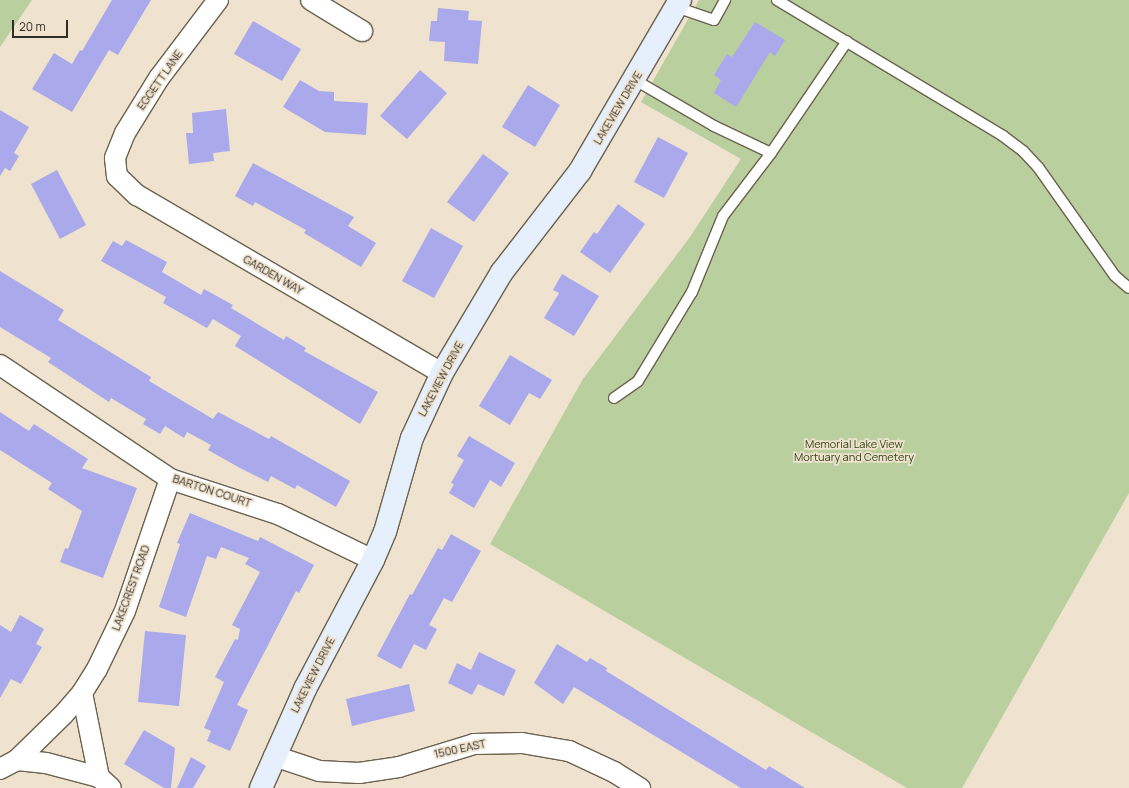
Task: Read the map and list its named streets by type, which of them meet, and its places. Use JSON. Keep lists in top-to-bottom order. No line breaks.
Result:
{"streets":{"street":["EGGETT LANE","LAKEVIEW DRIVE","GARDEN WAY","BARTON COURT","LAKECREST ROAD","1500 EAST"]},"crossings":[["EGGETT LANE","GARDEN WAY"],["LAKEVIEW DRIVE","GARDEN WAY"],["LAKEVIEW DRIVE","BARTON COURT"],["LAKEVIEW DRIVE","1500 EAST"],["BARTON COURT","LAKECREST ROAD"]],"parks":["Memorial Lake View Mortuary and Cemetery"],"scale_bar":"20 m"}
